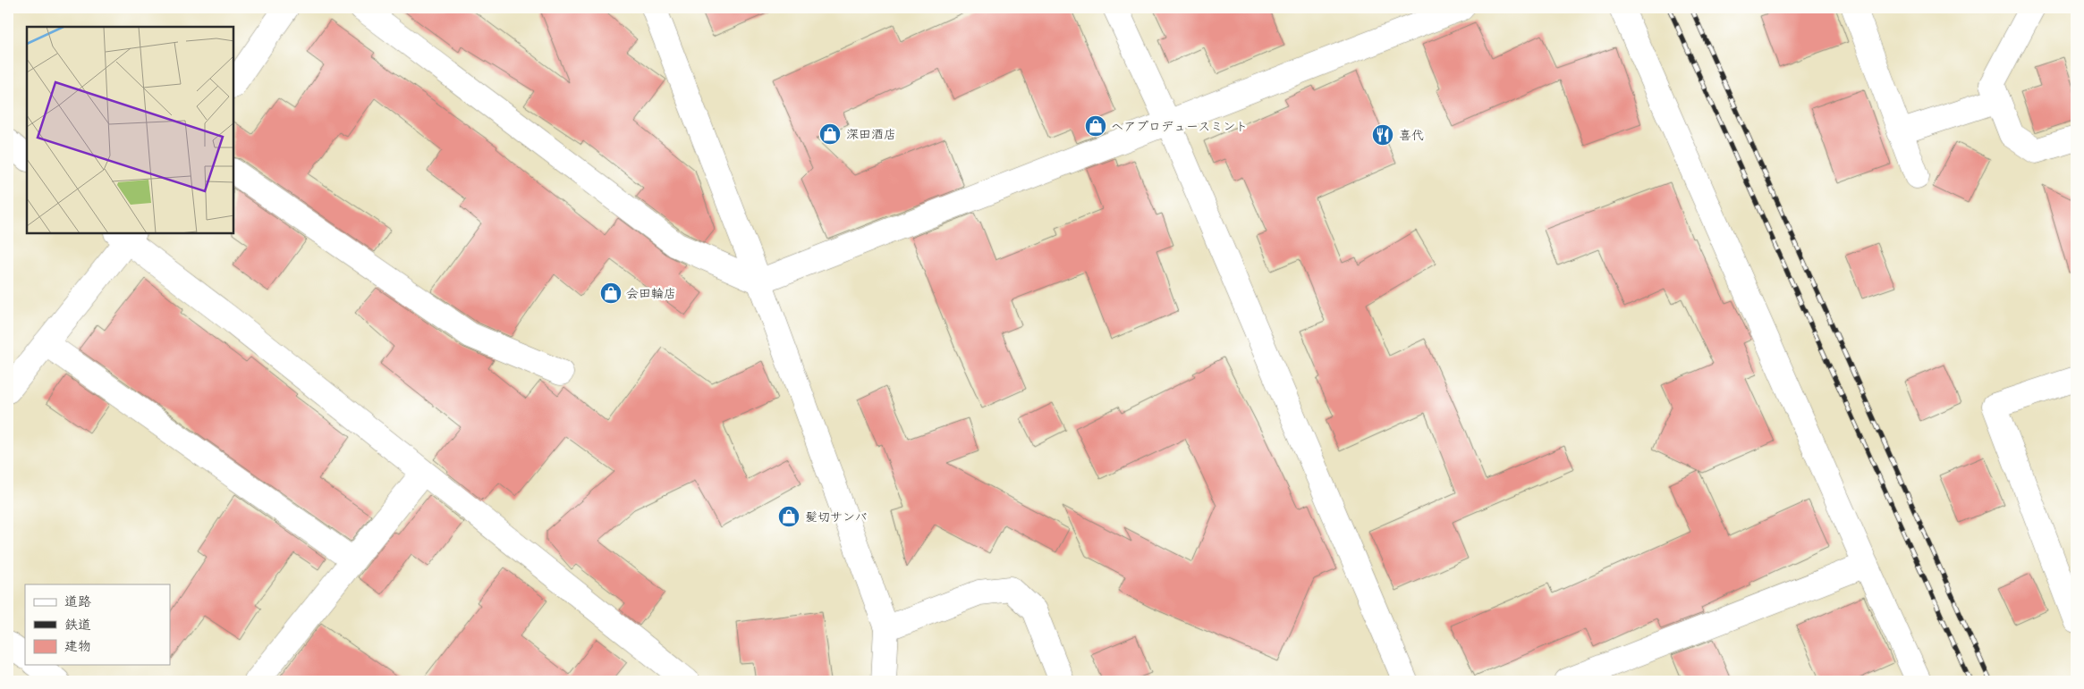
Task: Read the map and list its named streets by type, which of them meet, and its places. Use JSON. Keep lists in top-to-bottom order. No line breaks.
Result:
{"places":{"shop":["ヘアプロデュースミント","深田酒店","会田輪店","髪切サンバ"],"restaurant":["喜代"]},"legend":["道路","鉄道","建物"]}
